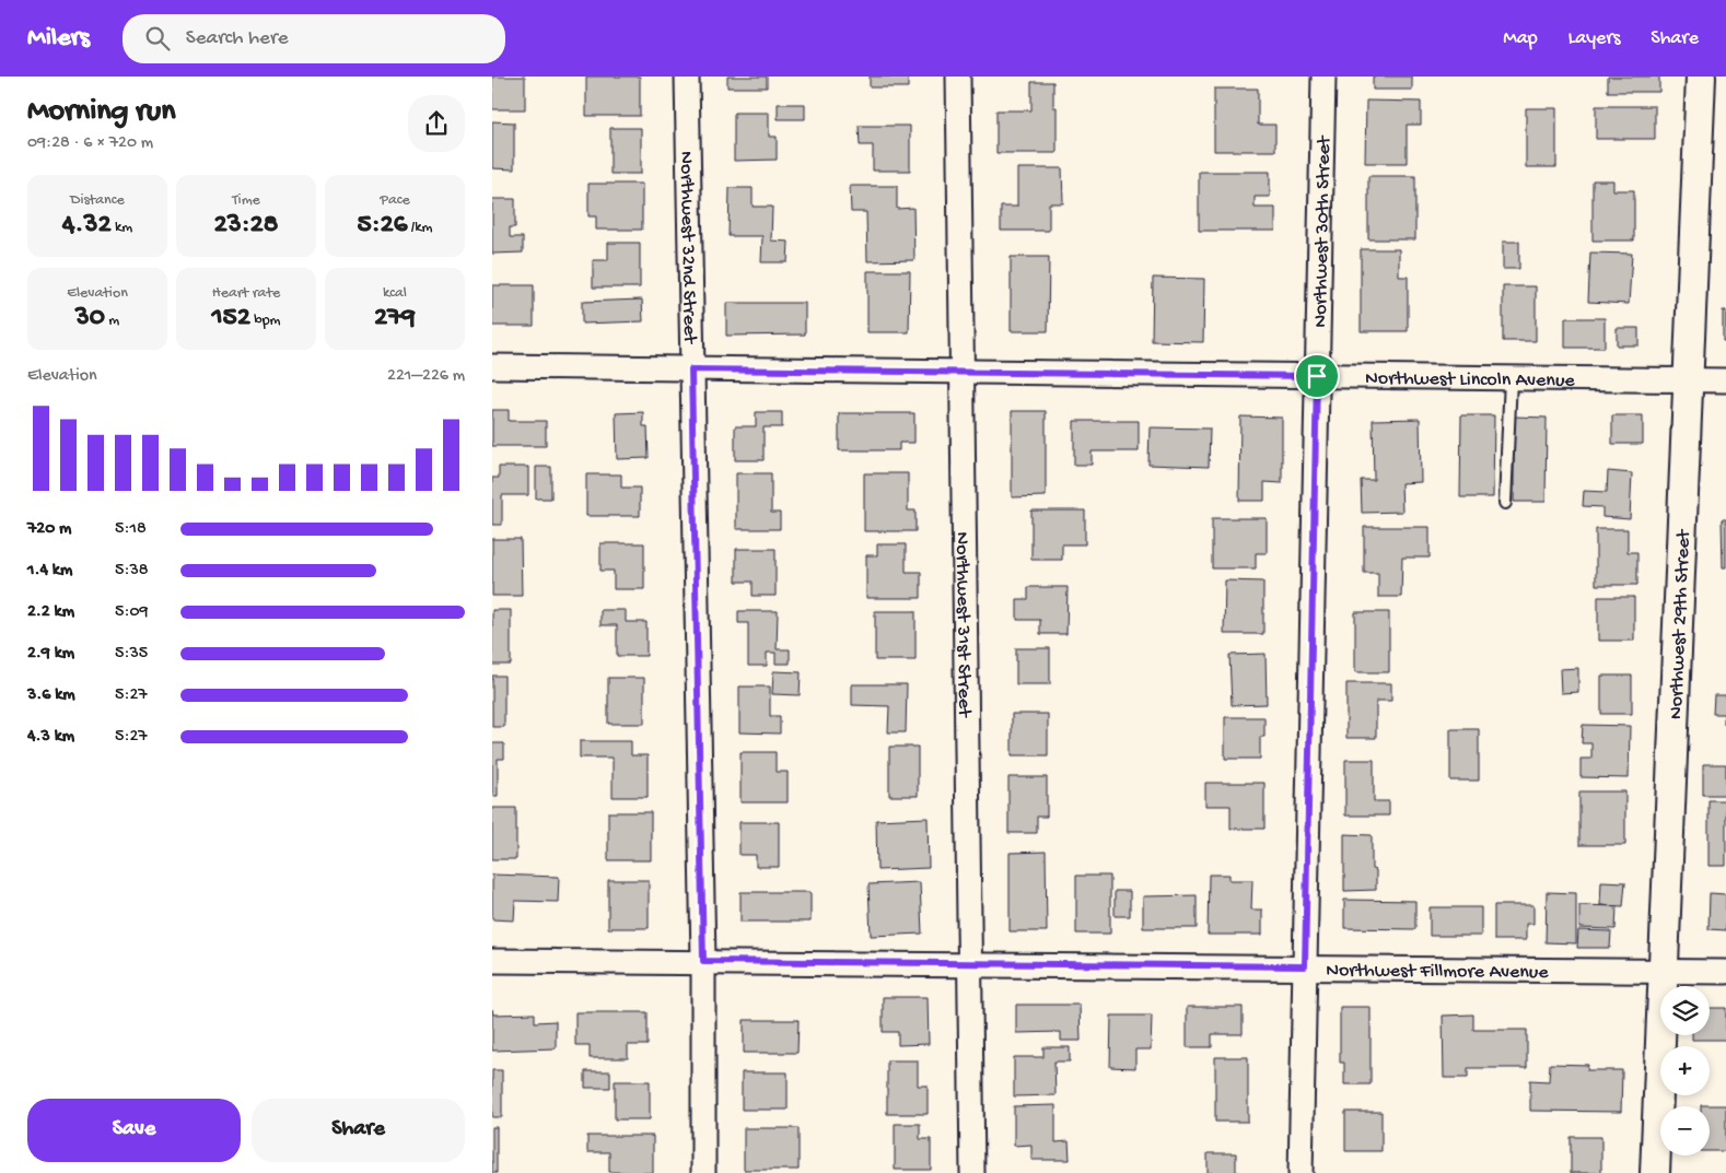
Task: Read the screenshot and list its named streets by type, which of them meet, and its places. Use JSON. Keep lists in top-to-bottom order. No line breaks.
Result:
{"streets":{"street":["Northwest 30th Street","Northwest 32nd Street","Northwest Lincoln Avenue","Northwest 31st Street","Northwest 29th Street","Northwest Fillmore Avenue"]},"crossings":[["Northwest 30th Street","Northwest Lincoln Avenue"],["Northwest 30th Street","Northwest Fillmore Avenue"],["Northwest 32nd Street","Northwest Lincoln Avenue"],["Northwest 32nd Street","Northwest Fillmore Avenue"],["Northwest Lincoln Avenue","Northwest 31st Street"],["Northwest Lincoln Avenue","Northwest 29th Street"],["Northwest 31st Street","Northwest Fillmore Avenue"],["Northwest 29th Street","Northwest Fillmore Avenue"]],"page":{"header":"Milers","search":"Search here","nav":["Map","Layers","Share"],"heading":["Morning run","09:28 · 6 × 720 m"],"stats":[["Distance","4.32 km"],["Time","23:28"],["Pace","5:26 /km"],["Elevation","30 m"],["Heart rate","152 bpm"],["kcal","279"]],"chart":["Elevation","221–226 m"],"list":[{"name":"720 m","note":"5:18"},{"name":"1.4 km","note":"5:38"},{"name":"2.2 km","note":"5:09"},{"name":"2.9 km","note":"5:35"},{"name":"3.6 km","note":"5:27"},{"name":"4.3 km","note":"5:27"}],"map_buttons":["+","−"],"buttons":["Save","Share"]}}
